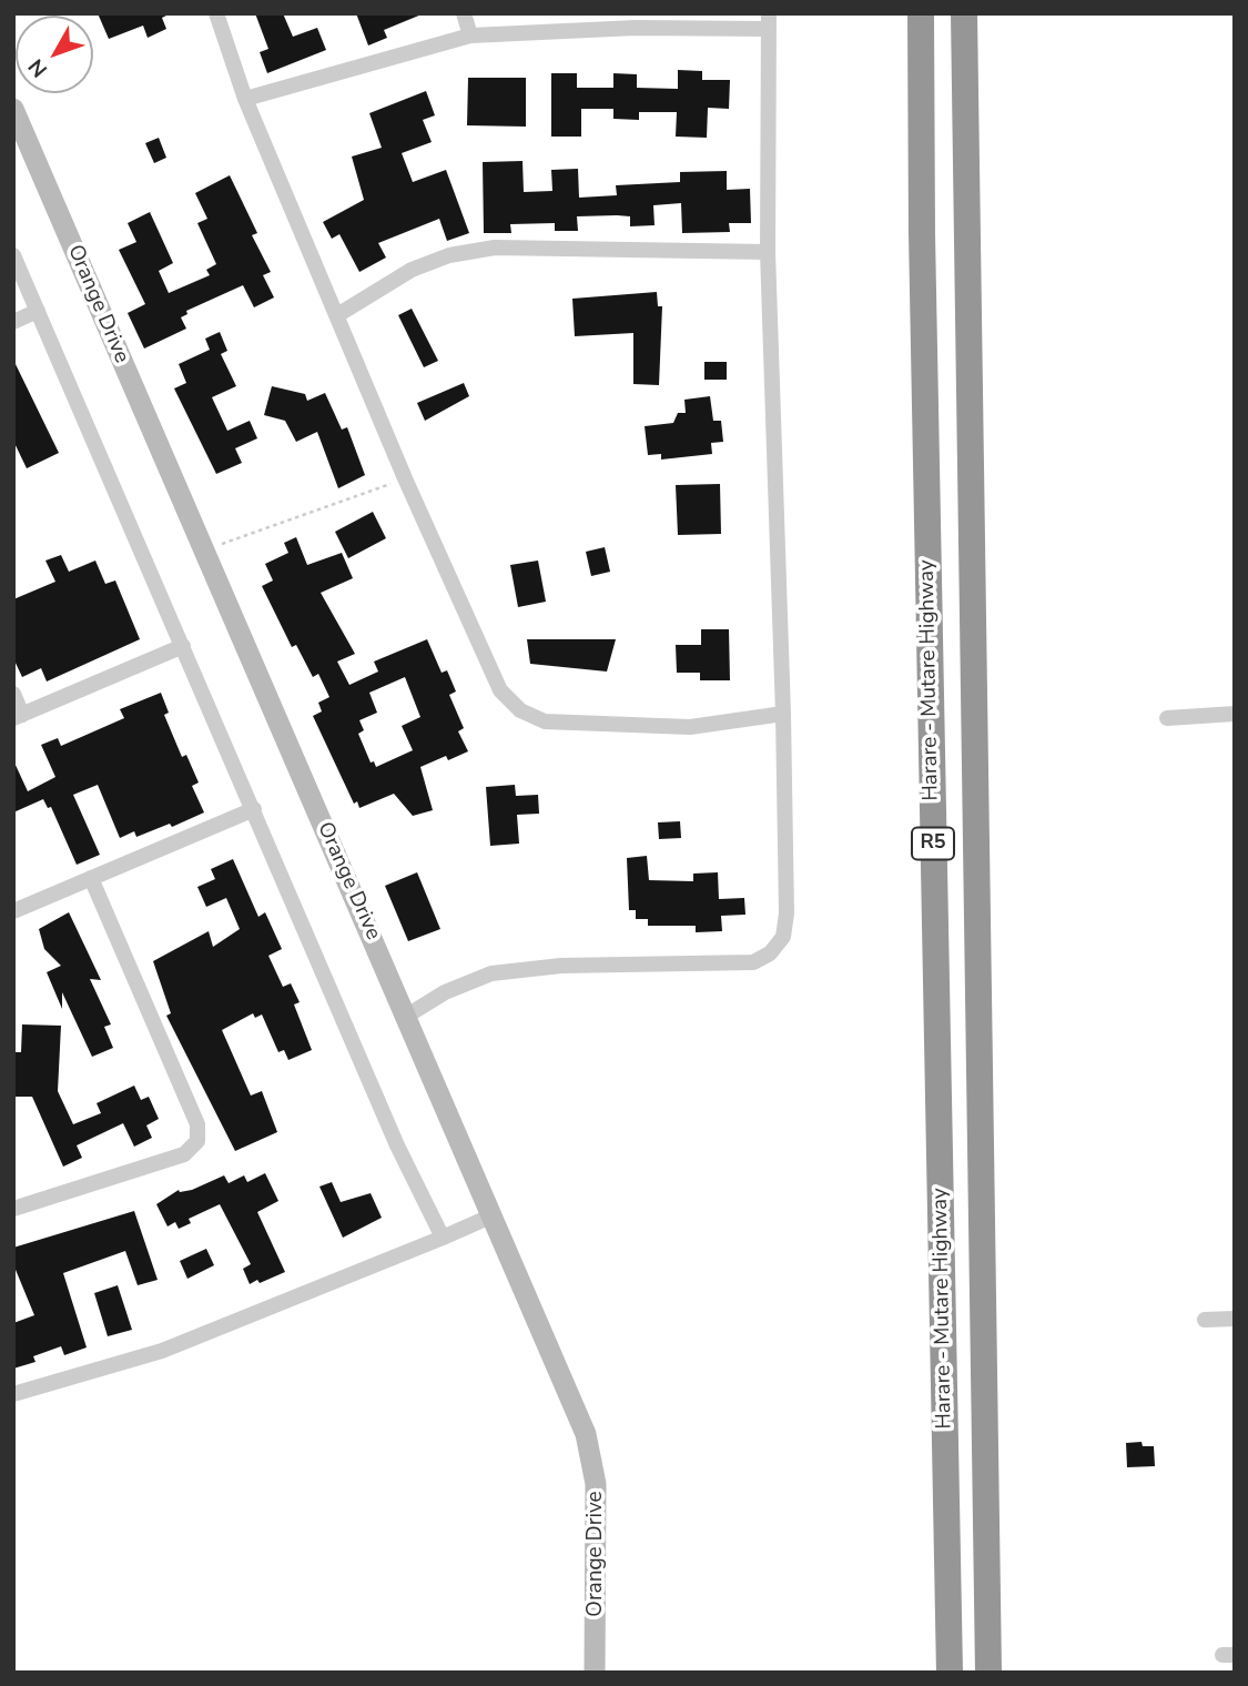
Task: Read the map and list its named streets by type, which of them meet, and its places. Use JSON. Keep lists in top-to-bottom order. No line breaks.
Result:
{"streets":{"highway":["Harare - Mutare Highway","R5"],"street":["Orange Drive"]},"north":"bottom left"}
